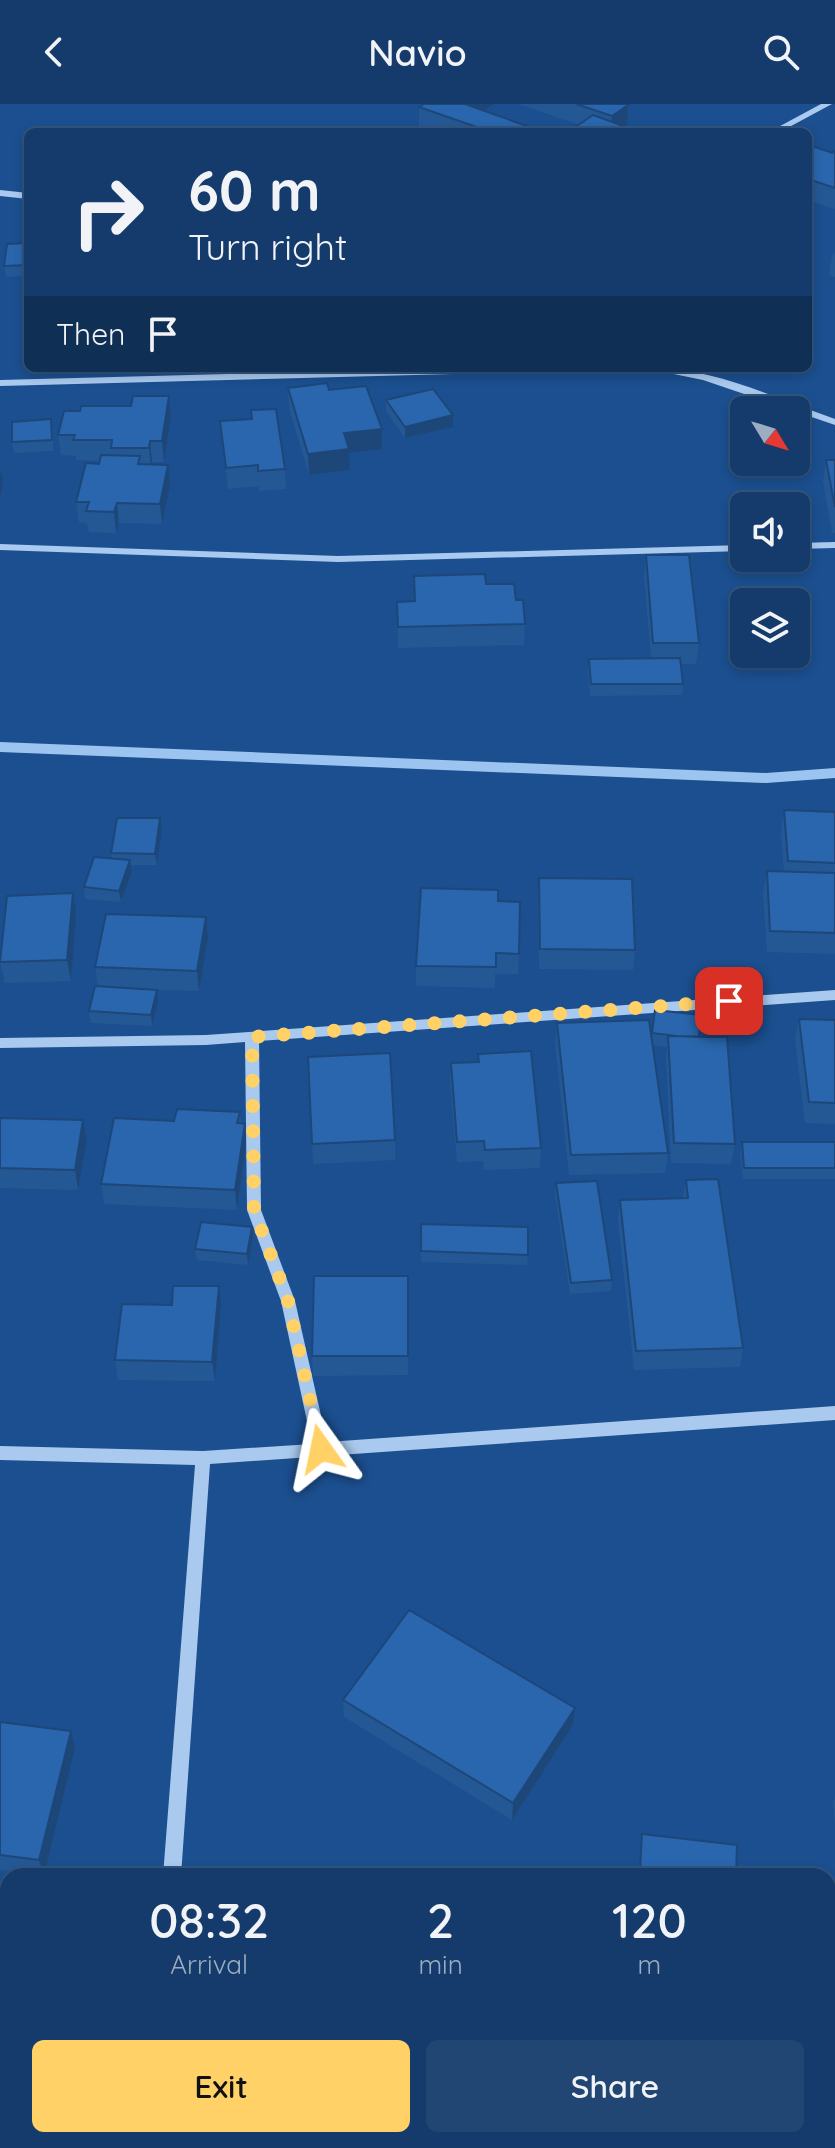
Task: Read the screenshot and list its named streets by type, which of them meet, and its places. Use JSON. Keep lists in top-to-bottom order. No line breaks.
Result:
{"north":"bottom right","page":{"header":"Navio","turn":["60 m","Turn right"],"then":"Then","eta":["08:32","Arrival","2","min","120","m"],"buttons":["Exit","Share"]}}
